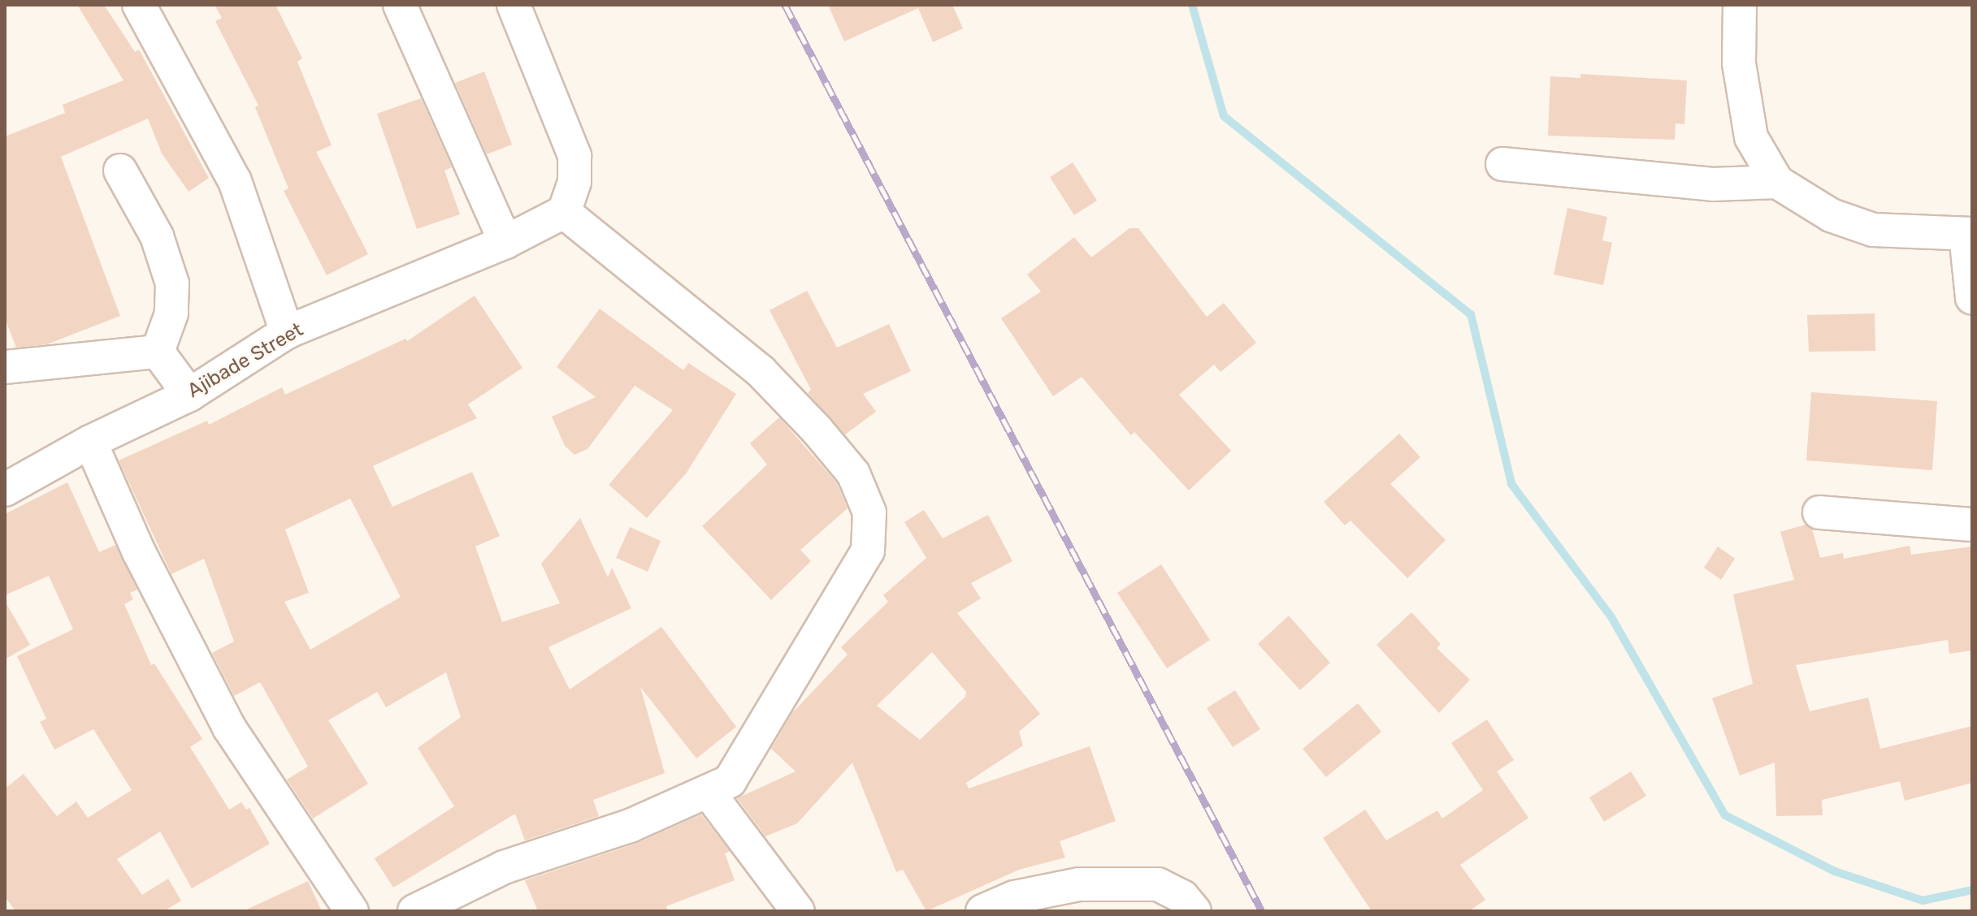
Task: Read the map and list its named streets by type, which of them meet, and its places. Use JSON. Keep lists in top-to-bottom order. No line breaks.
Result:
{"streets":{"street":["Ajibade Street"]}}
